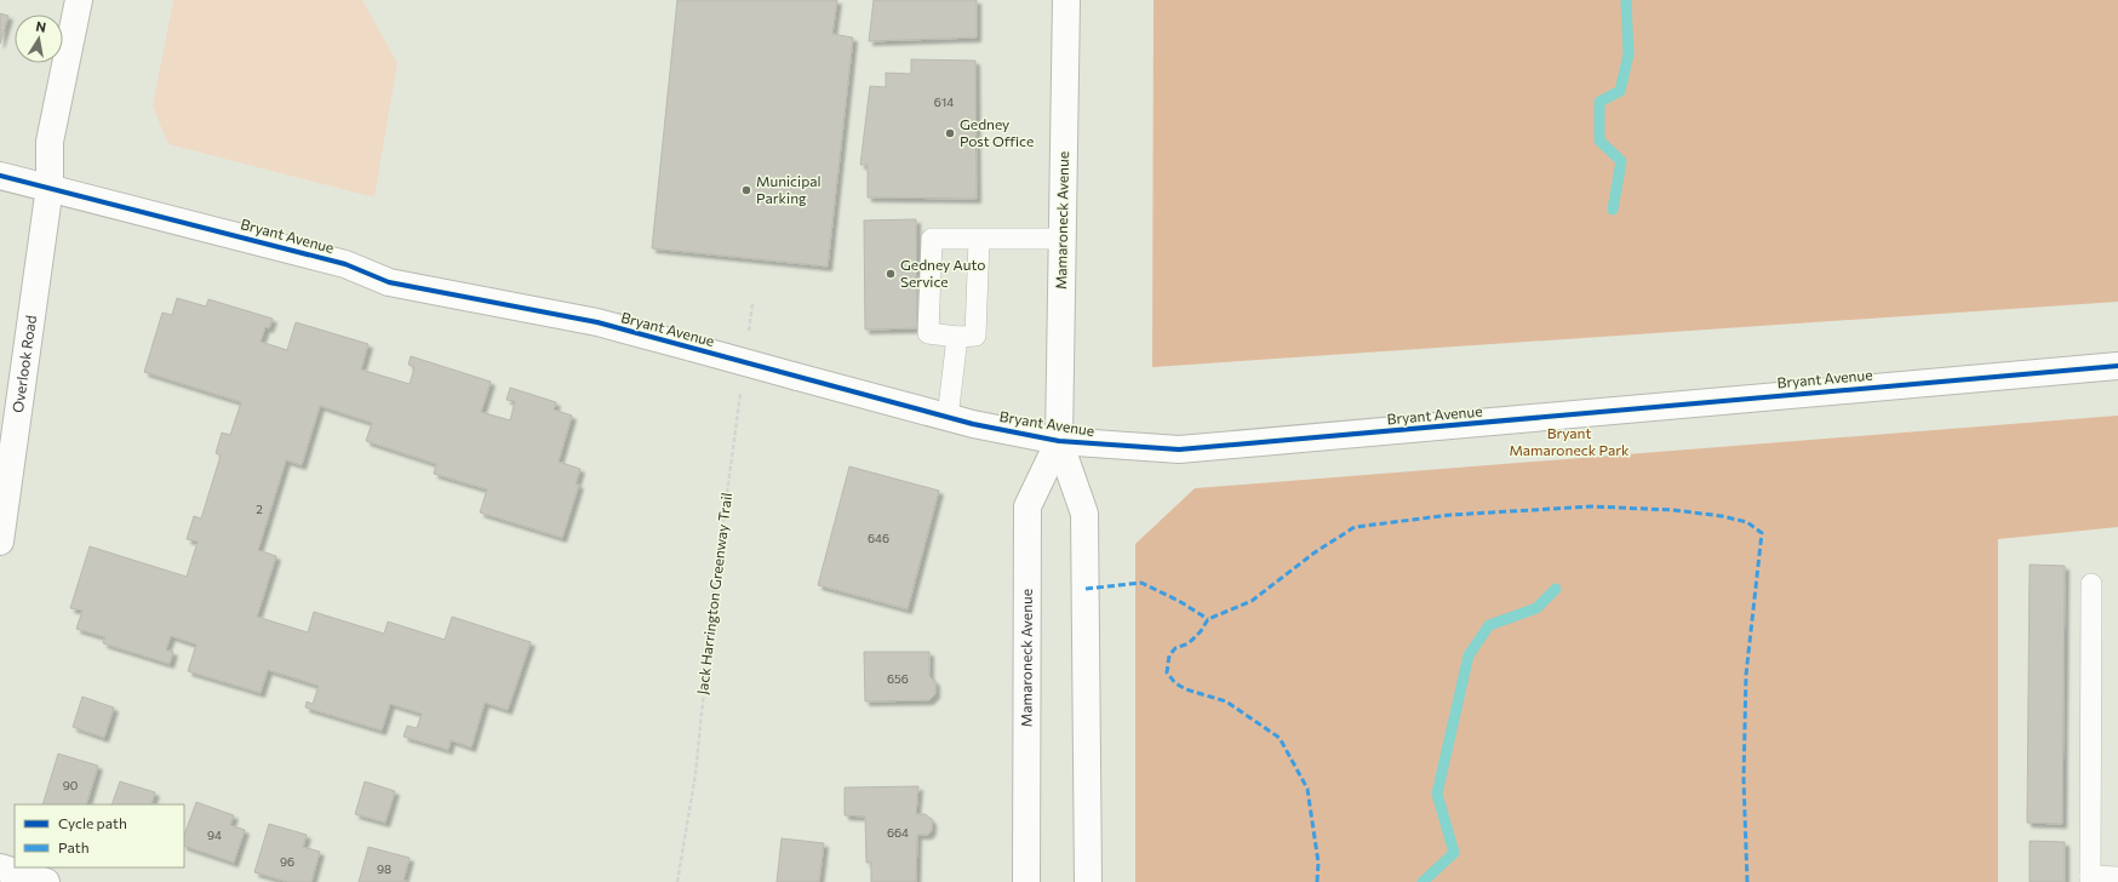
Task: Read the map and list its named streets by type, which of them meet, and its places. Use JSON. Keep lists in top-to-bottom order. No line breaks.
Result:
{"streets":{"street":["Mamaroneck Avenue","Bryant Avenue","Overlook Road"],"path":["Jack Harrington Greenway Trail"]},"crossings":[["Mamaroneck Avenue","Bryant Avenue"],["Bryant Avenue","Overlook Road"]],"parks":["Bryant Mamaroneck Park"],"places":["Gedney Post Office","Municipal Parking","Gedney Auto Service"],"house_numbers":["614","2","646","656","90","664","94","96","98"],"legend":["Cycle path","Path"],"north":"top"}
